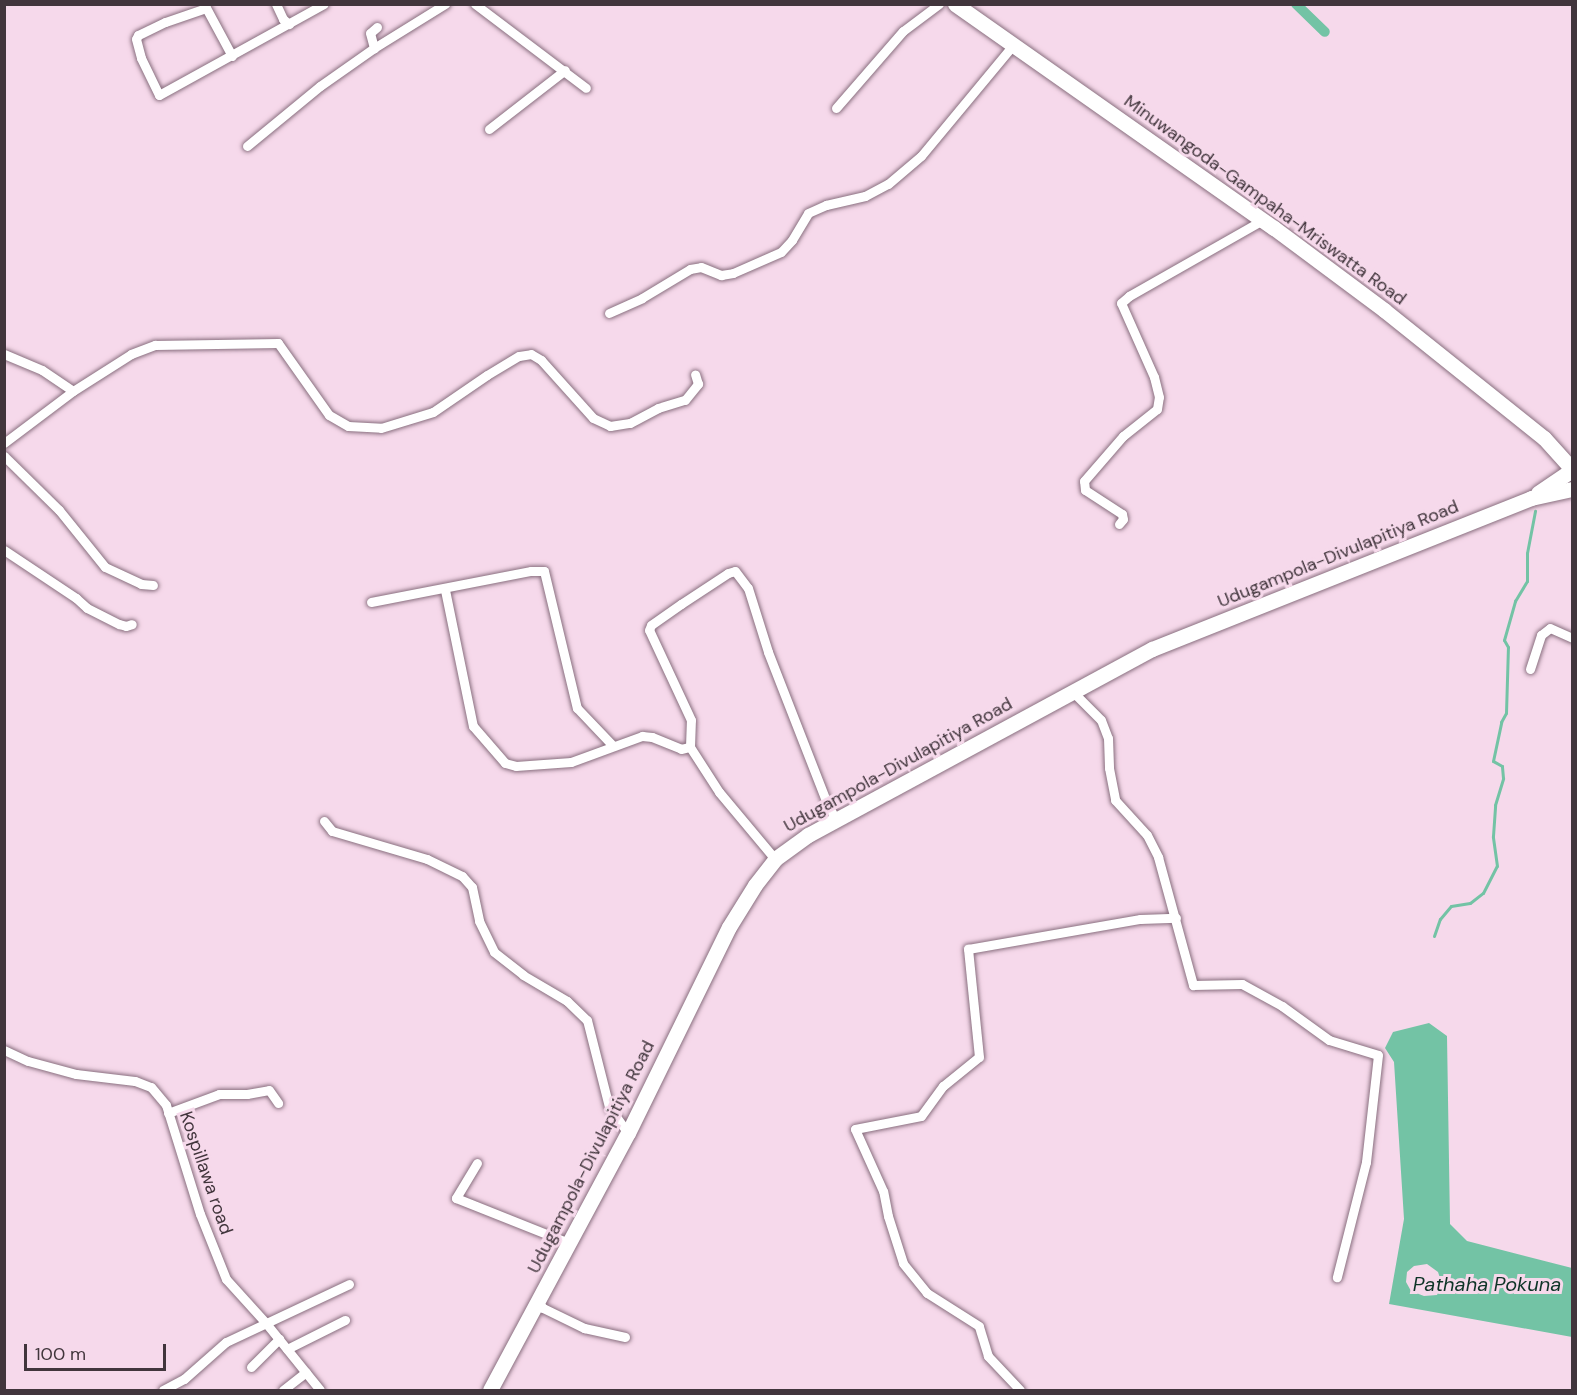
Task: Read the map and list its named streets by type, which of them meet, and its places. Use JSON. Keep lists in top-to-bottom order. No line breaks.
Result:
{"streets":{"main road":["Minuwangoda-Gampaha-Mriswatta Road","Udugampola-Divulapitiya Road"],"street":["Kospillawa road"]},"crossings":[["Minuwangoda-Gampaha-Mriswatta Road","Udugampola-Divulapitiya Road"]],"water":["Pathaha Pokuna"],"scale_bar":"100 m"}
